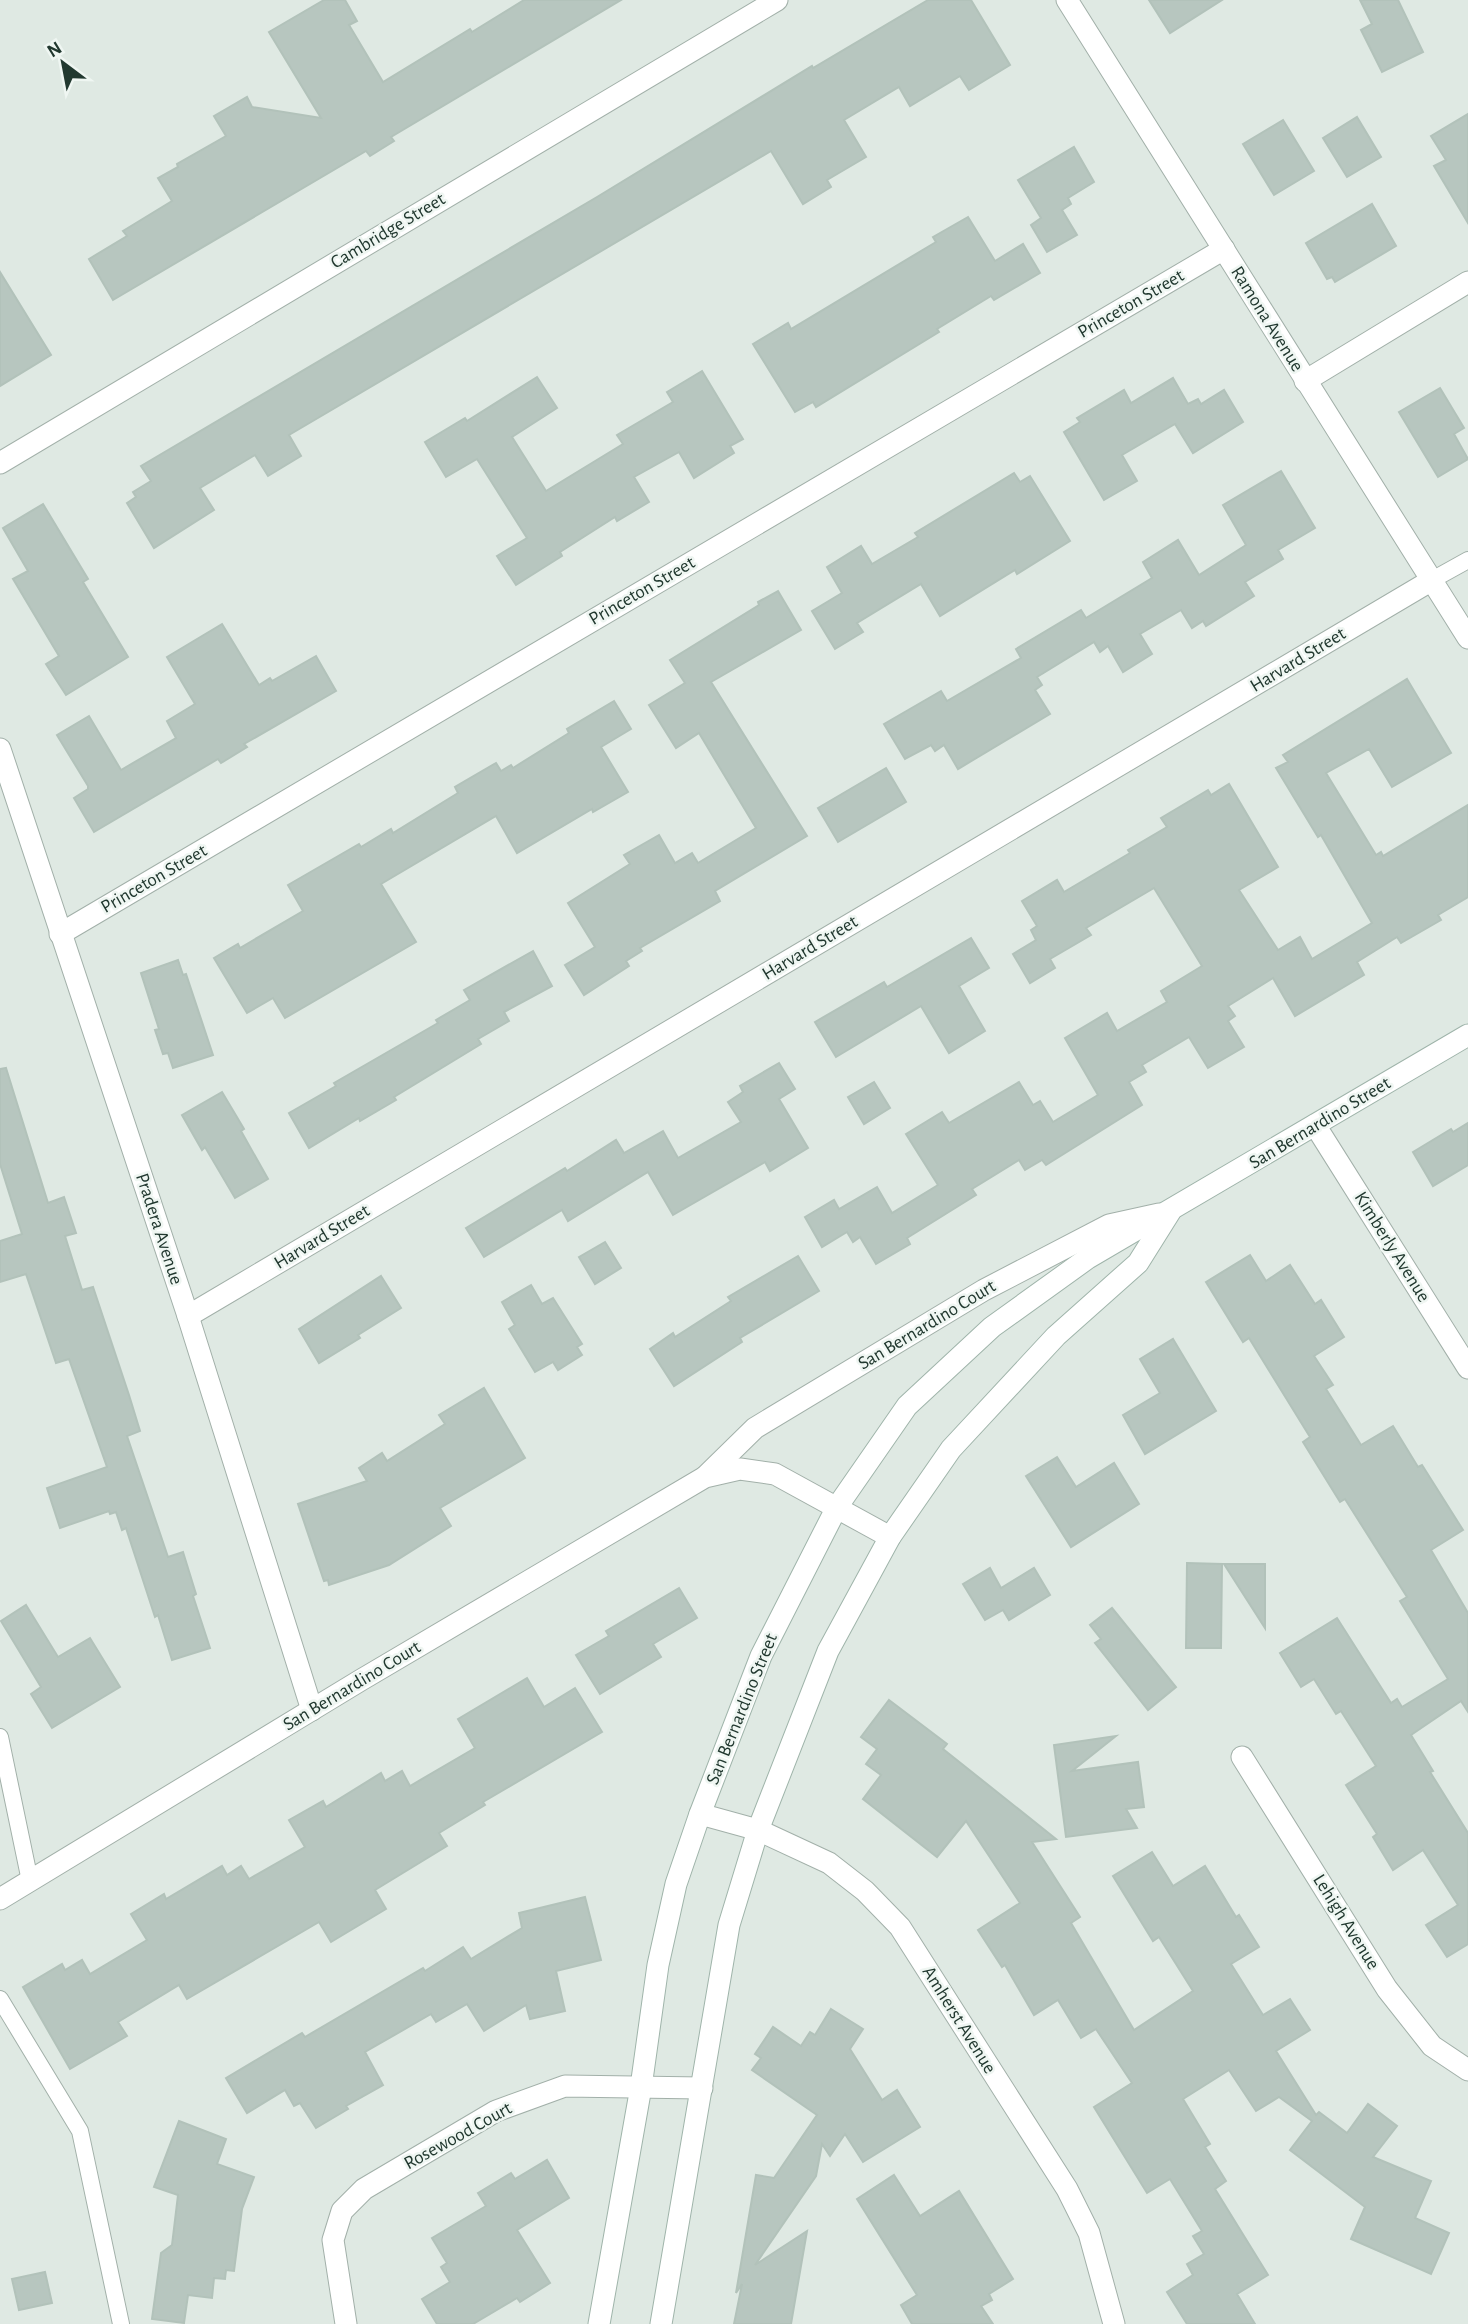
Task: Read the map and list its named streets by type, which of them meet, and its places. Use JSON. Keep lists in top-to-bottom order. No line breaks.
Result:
{"streets":{"street":["Cambridge Street","Princeton Street","Ramona Avenue","Harvard Street","San Bernardino Street","Pradera Avenue","Kimberly Avenue","San Bernardino Court","Lehigh Avenue","Amherst Avenue","Rosewood Court"]},"crossings":[["Princeton Street","Ramona Avenue"],["Princeton Street","Pradera Avenue"],["Ramona Avenue","Harvard Street"],["Harvard Street","Pradera Avenue"],["San Bernardino Street","Kimberly Avenue"],["San Bernardino Street","San Bernardino Court"],["San Bernardino Street","Amherst Avenue"],["San Bernardino Street","Rosewood Court"],["Pradera Avenue","San Bernardino Court"]],"north":"top left"}
